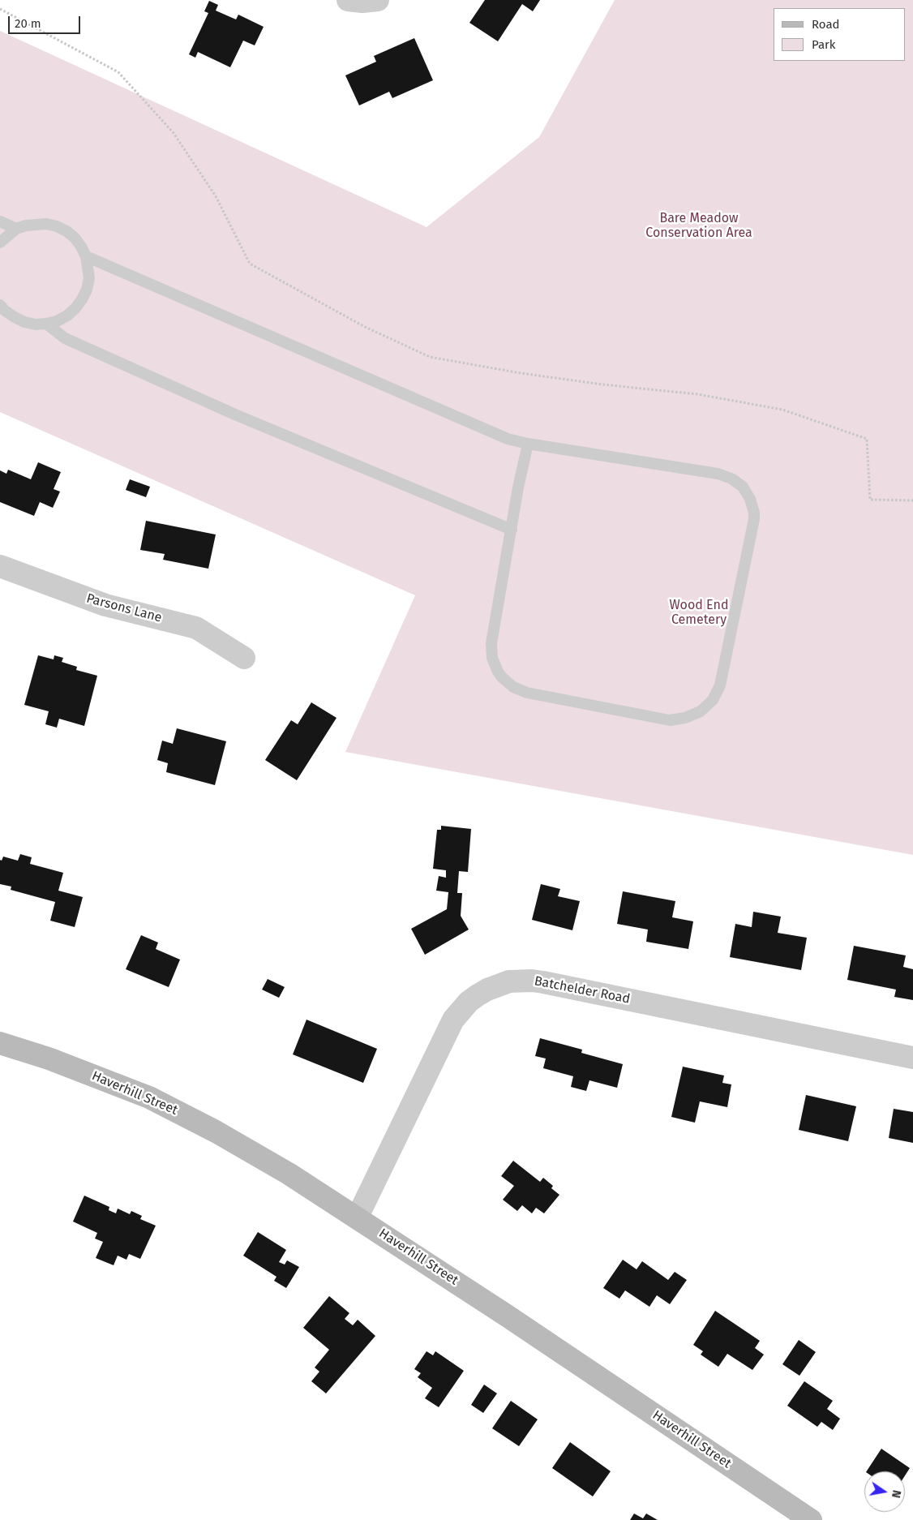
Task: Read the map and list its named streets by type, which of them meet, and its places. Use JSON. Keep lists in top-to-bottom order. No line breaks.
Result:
{"streets":{"main road":["Haverhill Street"],"street":["Parsons Lane","Batchelder Road"]},"crossings":[["Batchelder Road","Haverhill Street"]],"parks":["Bare Meadow Conservation Area","Wood End Cemetery"],"legend":["Road","Park"],"scale_bar":"20 m","north":"right"}
